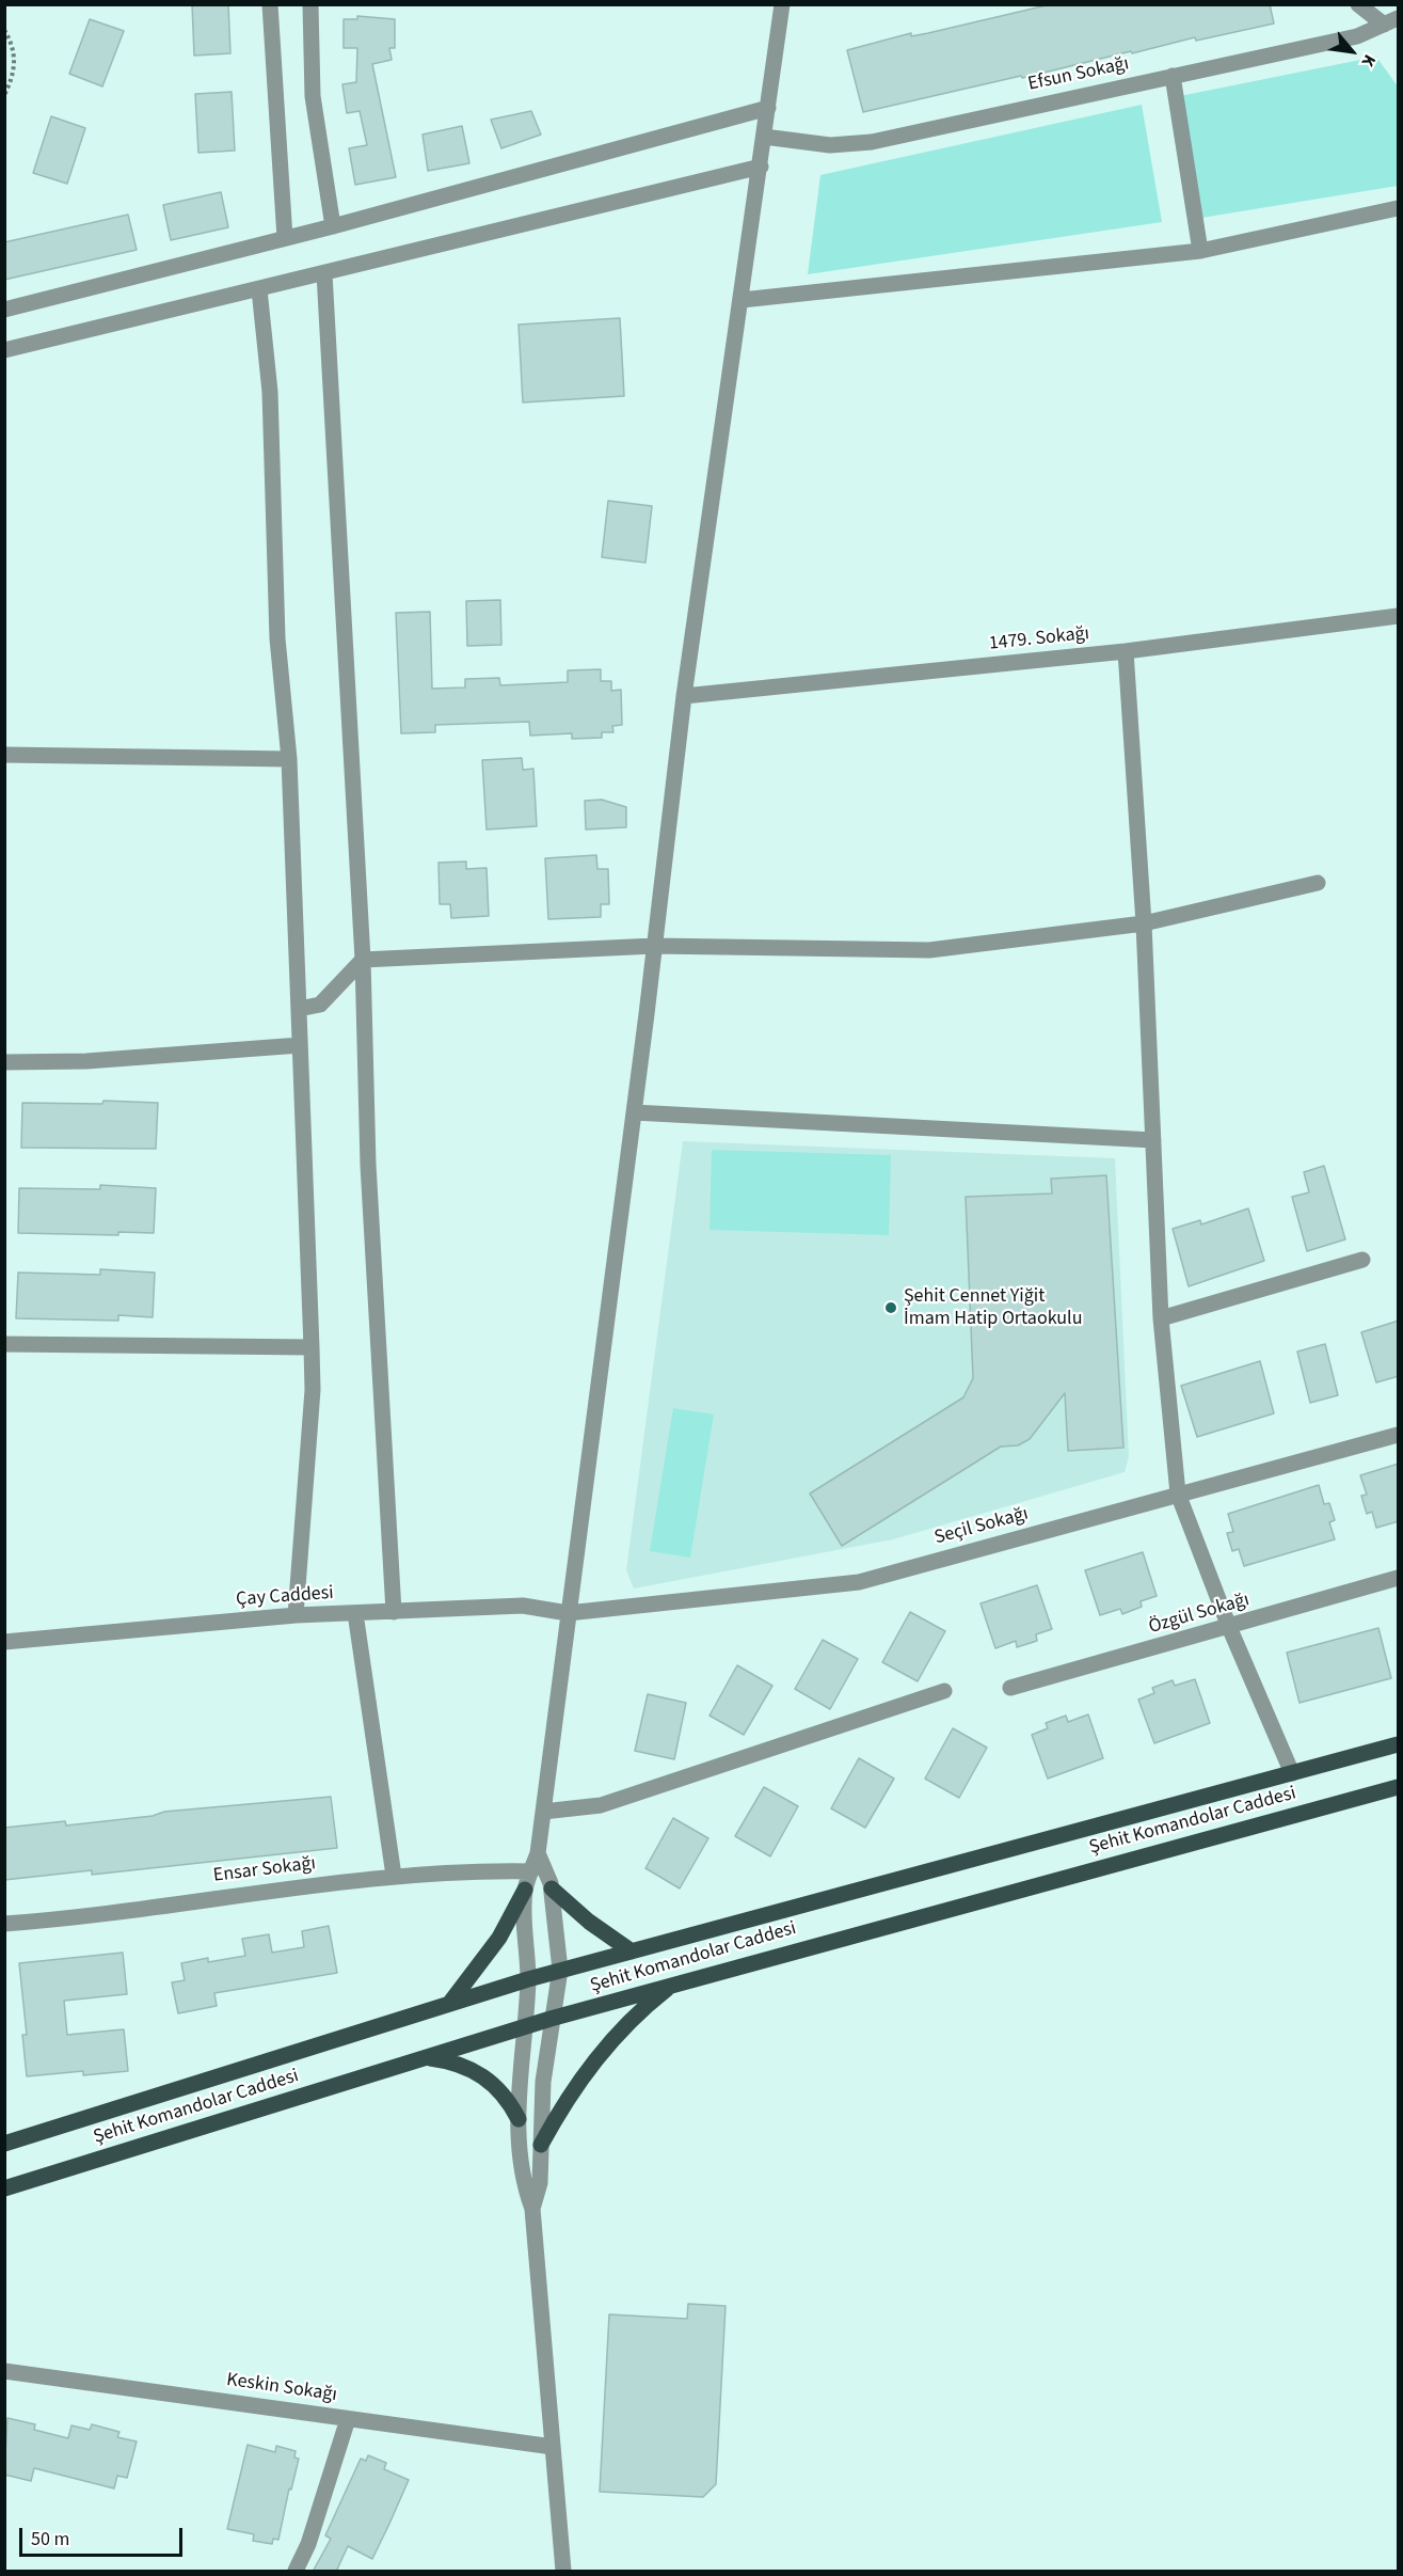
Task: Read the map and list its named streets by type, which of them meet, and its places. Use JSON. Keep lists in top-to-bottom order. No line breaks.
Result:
{"streets":{"main road":["Şehit Komandolar Caddesi"],"street":["Efsun Sokağı","1479. Sokağı","Seçil Sokağı","Çay Caddesi","Özgül Sokağı","Ensar Sokağı","Keskin Sokağı"]},"crossings":[["Seçil Sokağı","Çay Caddesi"]],"places":["Şehit Cennet Yiğit İmam Hatip Ortaokulu"],"scale_bar":"50 m","north":"bottom right"}
